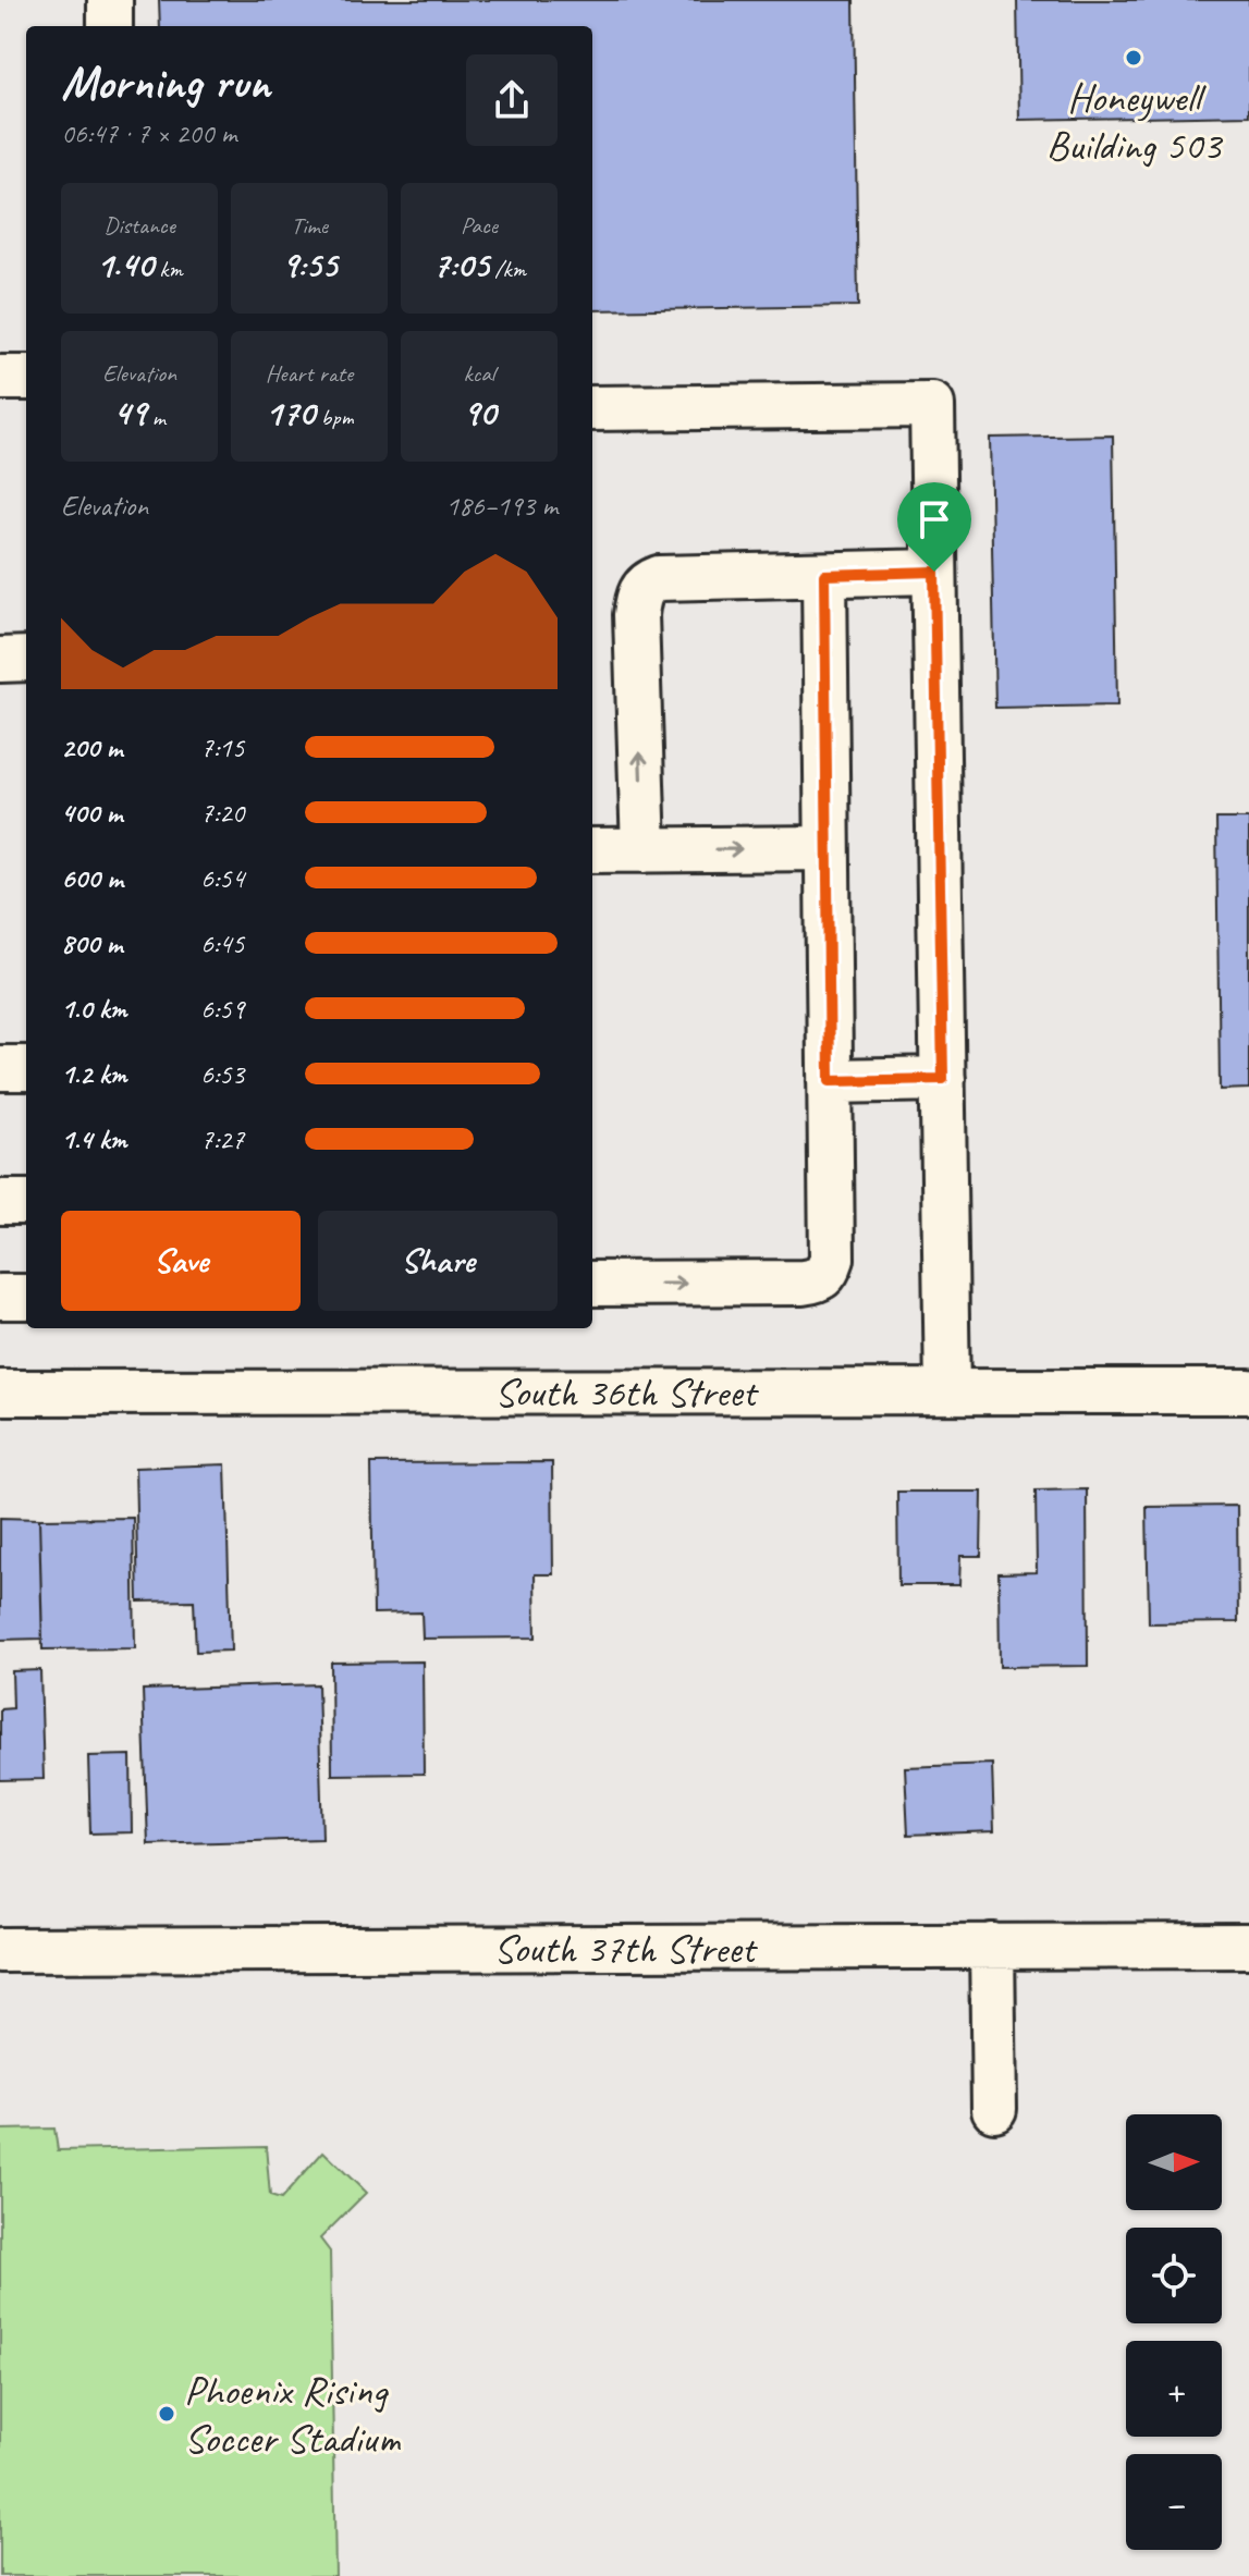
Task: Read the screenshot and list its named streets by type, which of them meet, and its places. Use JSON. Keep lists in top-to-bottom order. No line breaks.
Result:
{"streets":{"street":["South 36th Street","South 37th Street"]},"places":["Honeywell Building 503","Phoenix Rising Soccer Stadium"],"north":"right","page":{"heading":["Morning run","06:47 · 7 × 200 m"],"stats":[["Distance","1.40 km"],["Time","9:55"],["Pace","7:05 /km"],["Elevation","49 m"],["Heart rate","170 bpm"],["kcal","90"]],"chart":["Elevation","186–193 m"],"list":[{"name":"200 m","note":"7:15"},{"name":"400 m","note":"7:20"},{"name":"600 m","note":"6:54"},{"name":"800 m","note":"6:45"},{"name":"1.0 km","note":"6:59"},{"name":"1.2 km","note":"6:53"},{"name":"1.4 km","note":"7:27"}],"buttons":["Save","Share"],"map_buttons":["+","−"]}}
